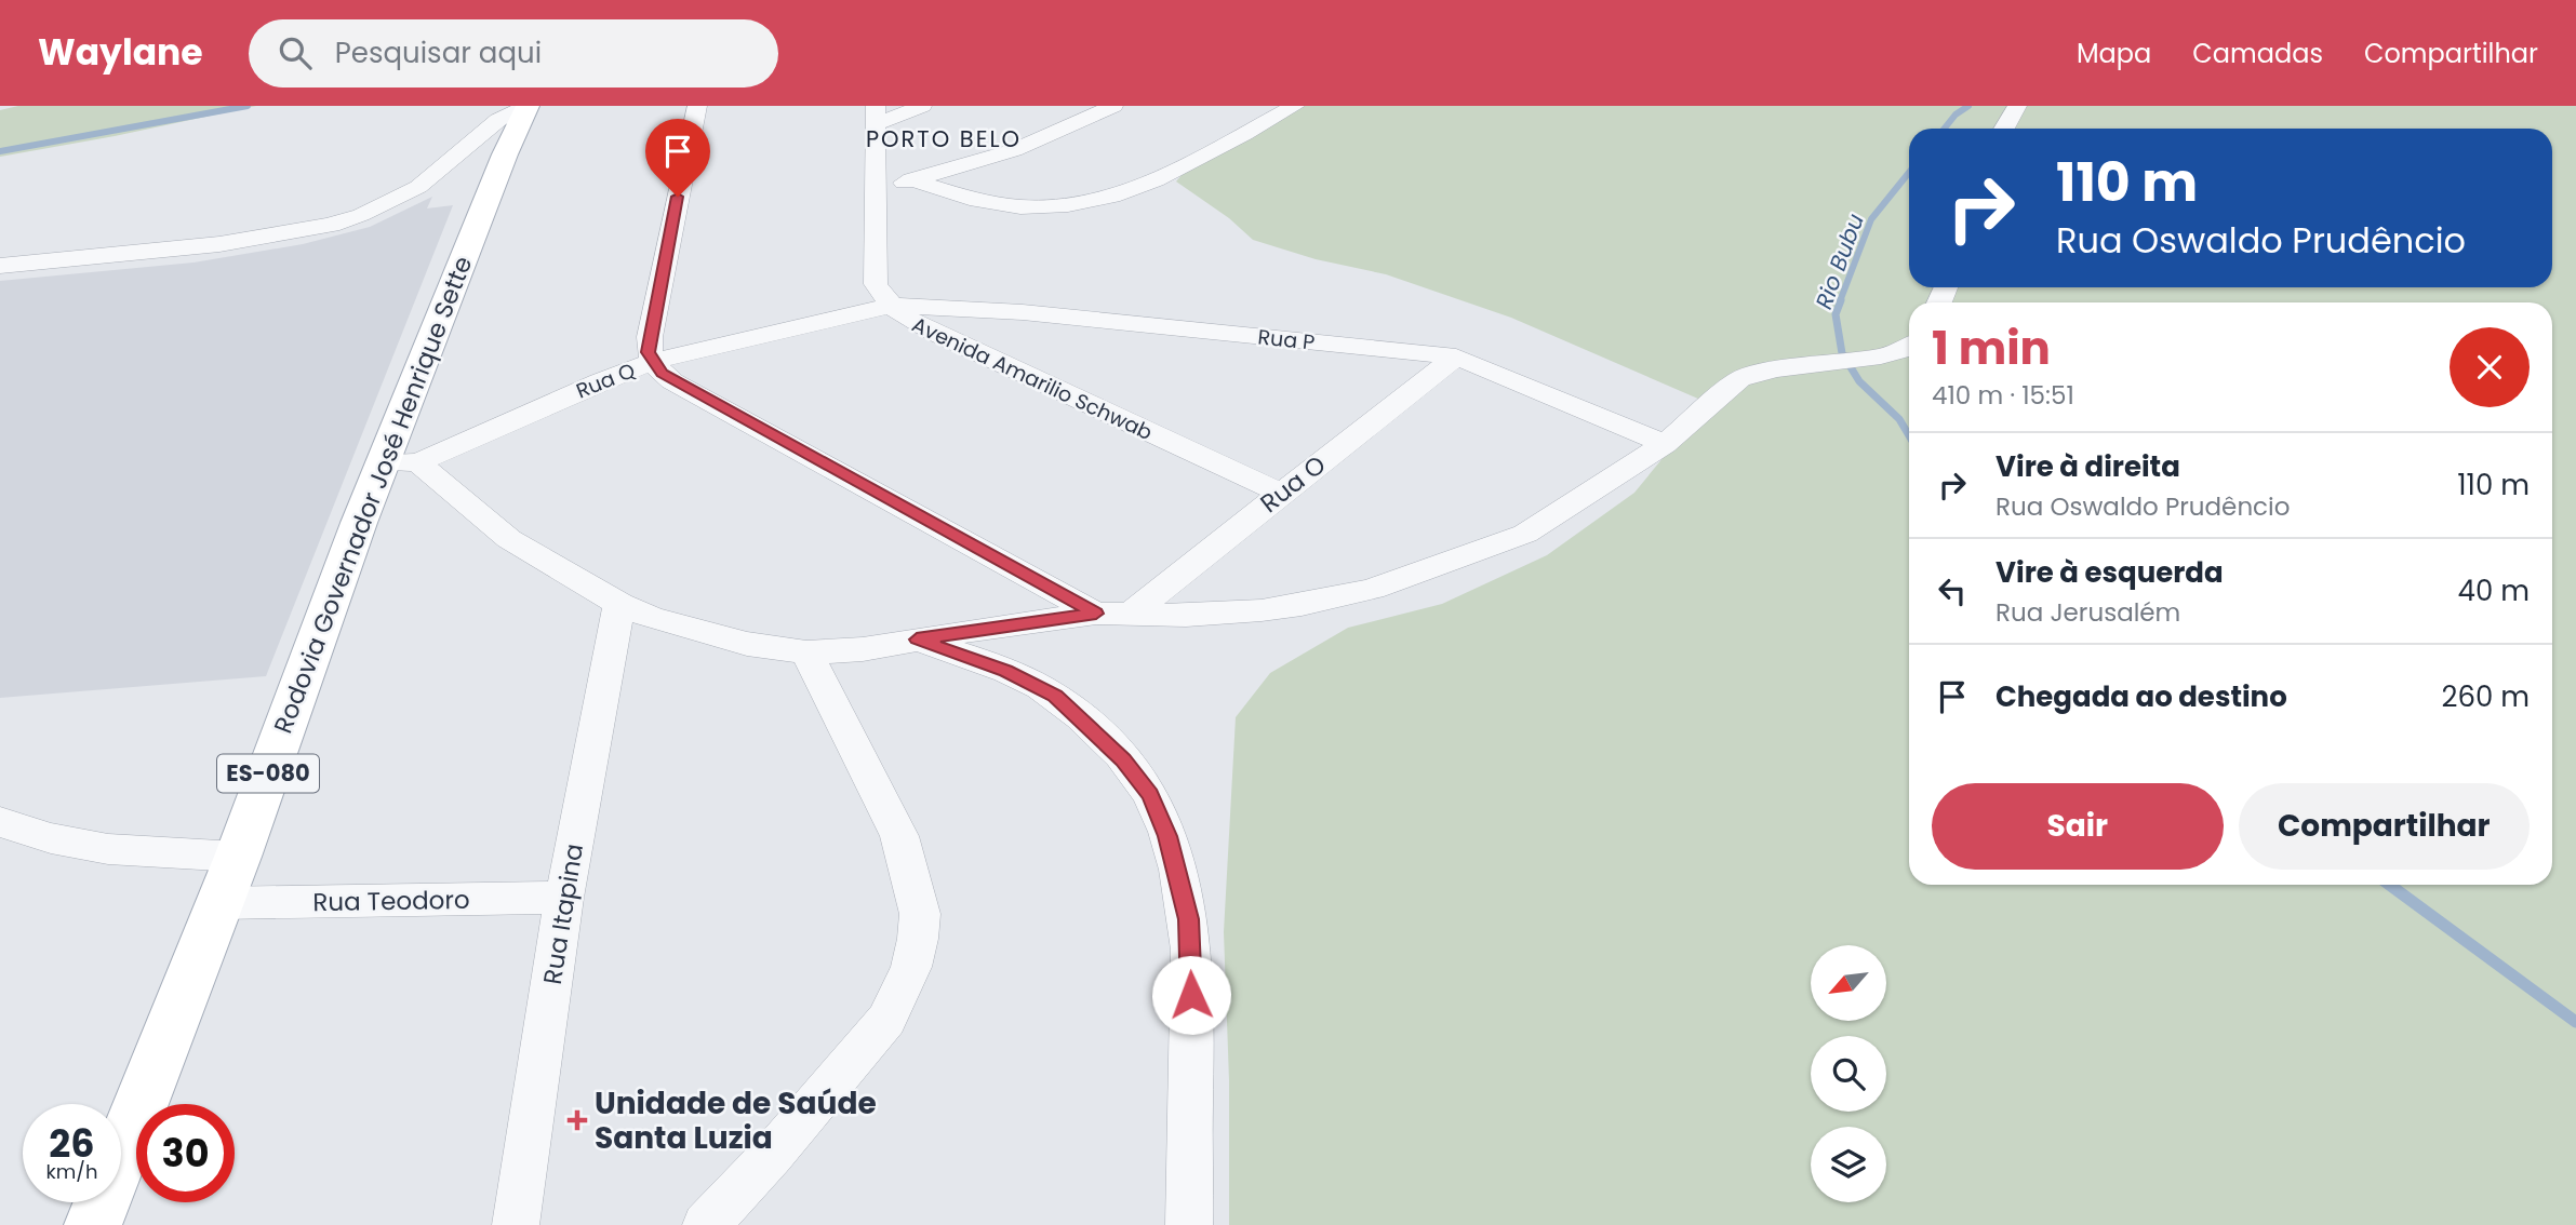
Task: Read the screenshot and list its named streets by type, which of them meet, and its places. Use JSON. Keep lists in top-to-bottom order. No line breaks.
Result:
{"streets":{"main road":["Rodovia Governador José Henrique Sette","ES-080"],"street":["Rua P","Avenida Amarilio Schwab","Rua Q","Rua O","Rua Teodoro","Rua Itapina"]},"crossings":[["Rua P","Avenida Amarilio Schwab"],["Rua P","Rua Q"],["Rua P","Rua O"],["Avenida Amarilio Schwab","Rua Q"],["Avenida Amarilio Schwab","Rua O"],["Rua Q","Rodovia Governador José Henrique Sette"],["Rodovia Governador José Henrique Sette","Rua Teodoro"],["Rua Teodoro","Rua Itapina"]],"districts":["PORTO BELO"],"water":["Rio Bubu"],"places":{"health":["Unidade de Saúde Santa Luzia"]},"north":"bottom left","page":{"header":"Waylane","search":"Pesquisar aqui","nav":["Mapa","Camadas","Compartilhar"],"turn":["110 m","Rua Oswaldo Prudêncio"],"heading":["1 min","410 m · 15:51"],"list":[{"name":"Vire à direita","note":"Rua Oswaldo Prudêncio","value":"110 m"},{"name":"Vire à esquerda","note":"Rua Jerusalém","value":"40 m"},{"name":"Chegada ao destino","value":"260 m"}],"buttons":["Sair","Compartilhar"],"speed":"26 km/h","limit":"30"}}
